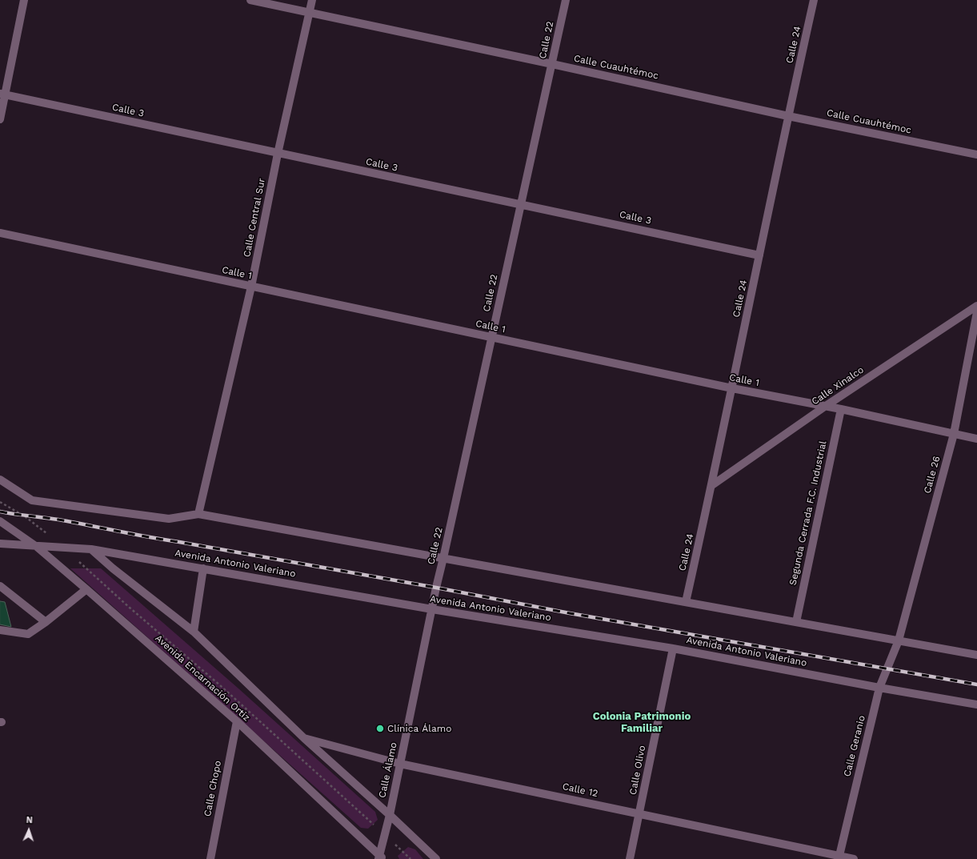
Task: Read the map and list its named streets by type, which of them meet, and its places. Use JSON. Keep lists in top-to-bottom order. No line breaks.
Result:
{"streets":{"street":["Calle 22","Calle 24","Calle Cuauhtémoc","Calle 3","Calle Central Sur","Calle 1","Calle Xinalco","Calle 26","Segunda Cerrada F.C. Industrial","Avenida Antonio Valeriano","Avenida Encarnación Ortiz","Calle Geranio","Calle Álamo","Calle Olivo","Calle Chopo","Calle 12"]},"crossings":[["Calle 22","Calle Cuauhtémoc"],["Calle 22","Calle 3"],["Calle 22","Calle 1"],["Calle 22","Avenida Antonio Valeriano"],["Calle 22","Calle Álamo"],["Calle 24","Calle Cuauhtémoc"],["Calle 24","Calle 3"],["Calle 24","Calle 1"],["Calle 24","Calle Xinalco"],["Calle Cuauhtémoc","Calle Central Sur"],["Calle 3","Calle Central Sur"],["Calle Central Sur","Calle 1"],["Calle 1","Calle Xinalco"],["Calle 1","Calle 26"],["Calle 1","Segunda Cerrada F.C. Industrial"],["Calle 26","Calle Geranio"],["Avenida Antonio Valeriano","Avenida Encarnación Ortiz"],["Avenida Antonio Valeriano","Calle Geranio"],["Avenida Antonio Valeriano","Calle Álamo"],["Avenida Antonio Valeriano","Calle Olivo"],["Avenida Encarnación Ortiz","Calle Álamo"],["Avenida Encarnación Ortiz","Calle Chopo"],["Calle Geranio","Calle 12"],["Calle Álamo","Calle 12"],["Calle Olivo","Calle 12"]],"districts":["Colonia Patrimonio Familiar"],"places":["Clínica Álamo"],"north":"top"}
